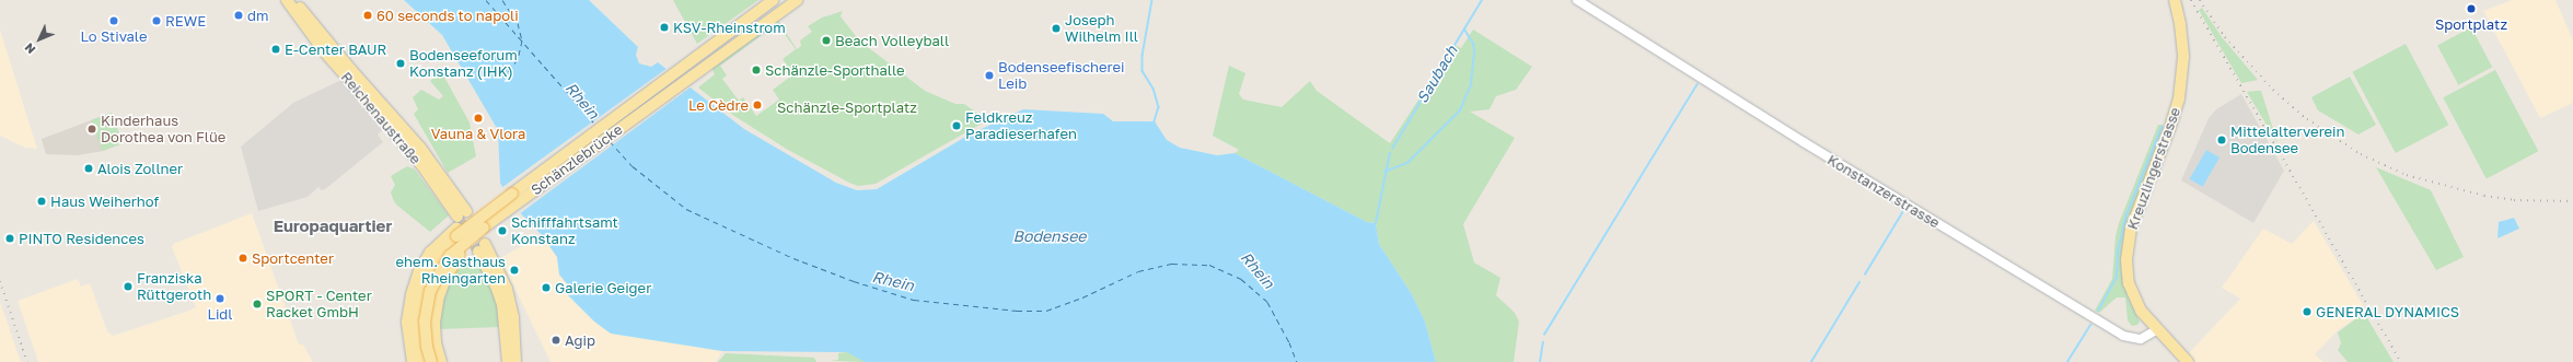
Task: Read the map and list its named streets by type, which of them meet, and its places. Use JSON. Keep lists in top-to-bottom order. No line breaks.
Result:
{"streets":{"main road":["Reichenaustraße","Schänzlebrücke","Kreuzlingerstrasse"],"street":["Konstanzerstrasse"]},"crossings":[["Kreuzlingerstrasse","Konstanzerstrasse"]],"districts":["Europaquartier"],"water":["Saubach","Rhein","Bodensee"],"parks":["Schänzle-Sportplatz"],"places":["Sportplatz","dm","60 seconds to napoli","Lo Stivale","REWE","KSV-Rheinstrom","Joseph Wilhelm Ill","Beach Volleyball","E-Center BAUR","Bodenseeforum Konstanz (IHK)","Schänzle-Sporthalle","Bodenseefischerei Leib","Le Cèdre","Vauna & Vlora","Feldkreuz Paradieserhafen","Kinderhaus Dorothea von Flüe","Mittelalterverein Bodensee","Alois Zollner","Haus Weiherhof","Schifffahrtsamt Konstanz","PINTO Residences","Sportcenter","ehem. Gasthaus Rheingarten","Franziska Rüttgeroth","Galerie Geiger","Lidl","SPORT - Center Racket GmbH","GENERAL DYNAMICS","Agip"],"north":"bottom left"}
